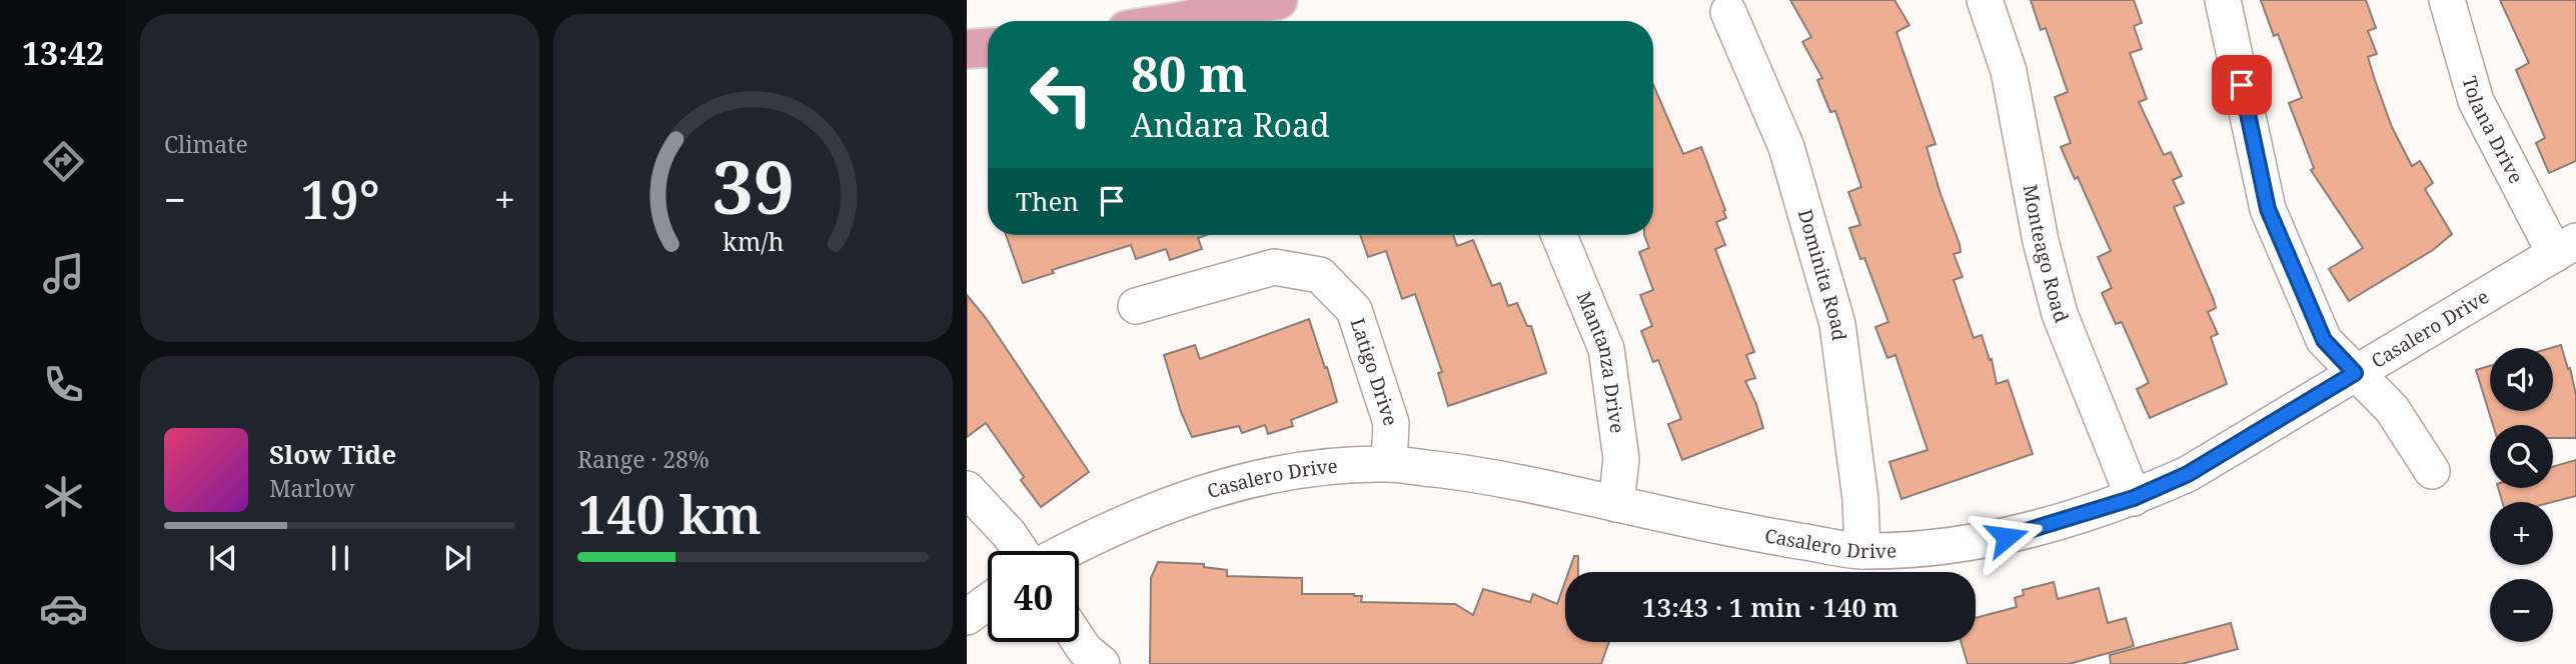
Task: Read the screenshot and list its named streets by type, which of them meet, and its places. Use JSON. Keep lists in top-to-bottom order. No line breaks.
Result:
{"streets":{"street":["Tolana Drive","Monteago Road","Dominita Road","Casalero Drive","Mantanza Drive","Latigo Drive"]},"crossings":[["Tolana Drive","Casalero Drive"],["Monteago Road","Casalero Drive"],["Dominita Road","Casalero Drive"],["Casalero Drive","Mantanza Drive"],["Casalero Drive","Latigo Drive"]],"page":{"tabs":"13:42","tile":["Climate",["Range · 28%","140 km"]],"turn":["80 m","Andara Road"],"then":"Then","heat":["−","19°","+"],"map_buttons":["+","−"],"song":["Slow Tide","Marlow"],"limit":"40","trip":"13:43 · 1 min · 140 m","gauge":["39","km/h"]}}
